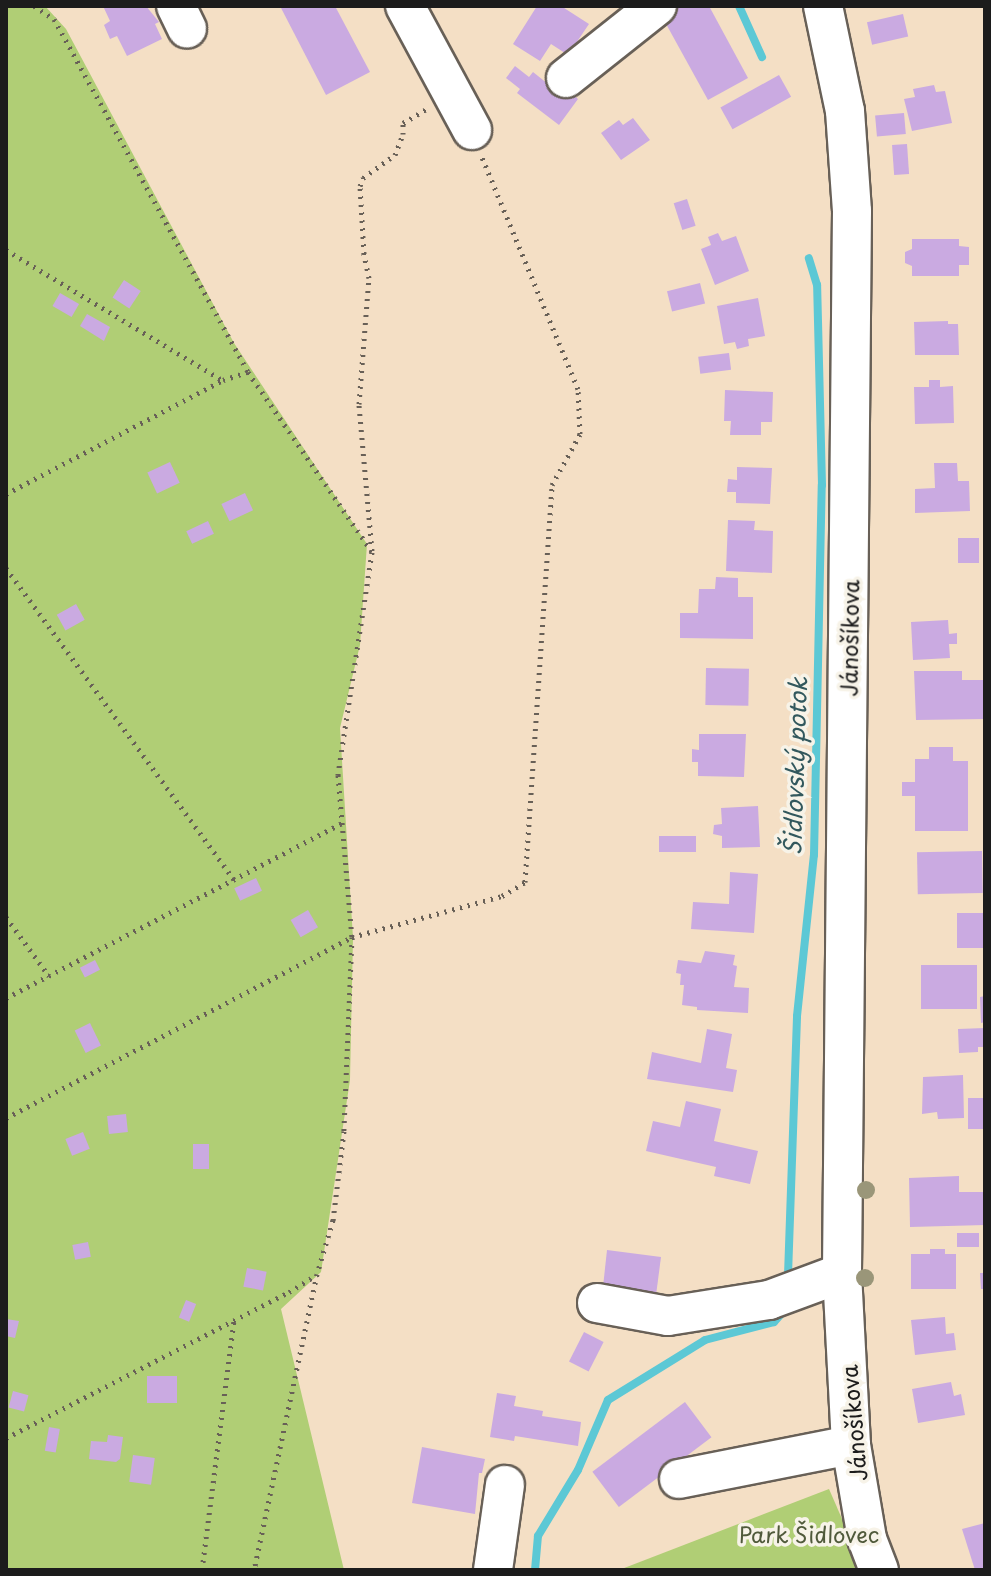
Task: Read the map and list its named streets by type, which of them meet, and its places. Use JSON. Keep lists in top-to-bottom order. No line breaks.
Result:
{"streets":{"street":["Jánošíkova"]},"water":["Šidlovský potok"],"parks":["Park Šidlovec"]}
